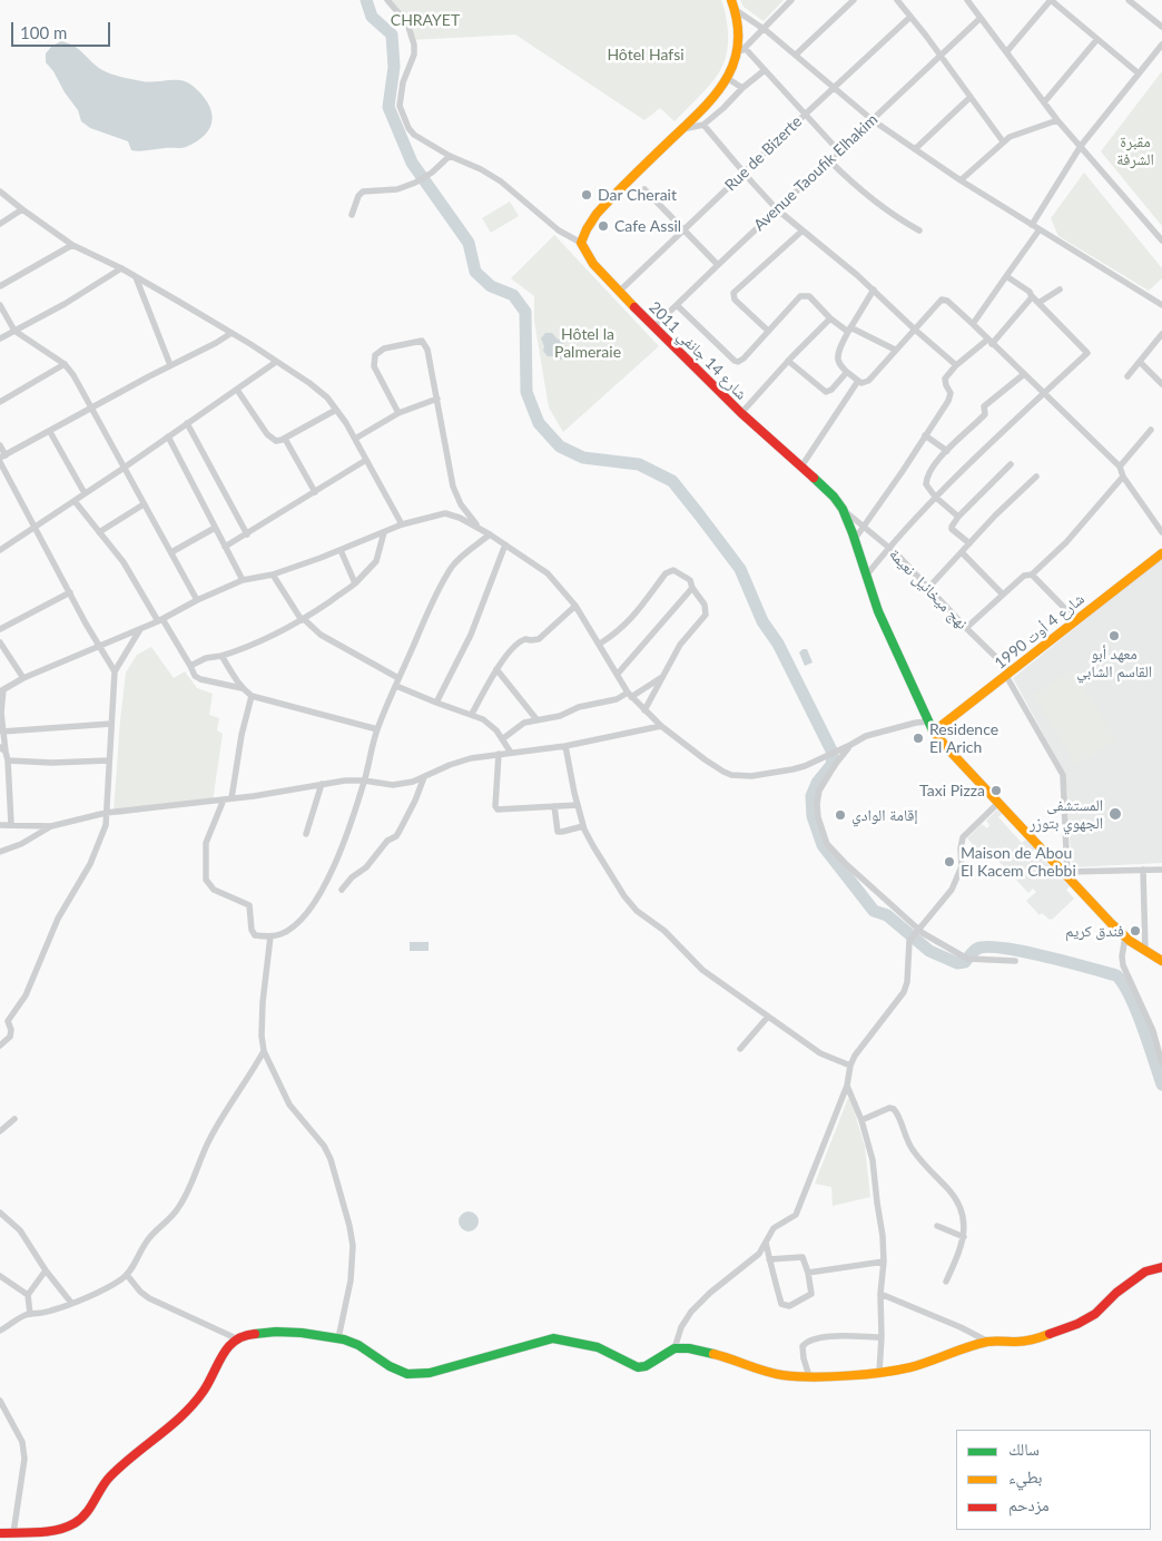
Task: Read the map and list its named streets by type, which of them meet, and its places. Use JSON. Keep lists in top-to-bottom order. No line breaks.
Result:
{"streets":{"street":["Rue de Bizerte","Avenue Taoufik Elhakim","شارع 14 جانفي 2011","نهج ميخائيل نعيمة","شارع 4 أوت 1990"]},"crossings":[["Rue de Bizerte","شارع 14 جانفي 2011"],["Avenue Taoufik Elhakim","شارع 14 جانفي 2011"],["شارع 14 جانفي 2011","نهج ميخائيل نعيمة"],["شارع 14 جانفي 2011","شارع 4 أوت 1990"],["نهج ميخائيل نعيمة","شارع 4 أوت 1990"]],"parks":["CHRAYET","Hôtel Hafsi","مقبرة الشرفة","Hôtel la Palmeraie"],"places":["Dar Cherait","Cafe Assil","معهد أبو القاسم الشابي","Residence El Arich","Taxi Pizza","المستشفى الجهوي بتوزر","إقامة الوادي","Maison de Abou El Kacem Chebbi","فندق كريم"],"legend":["سالك","بطيء","مزدحم"],"scale_bar":"100 m"}
